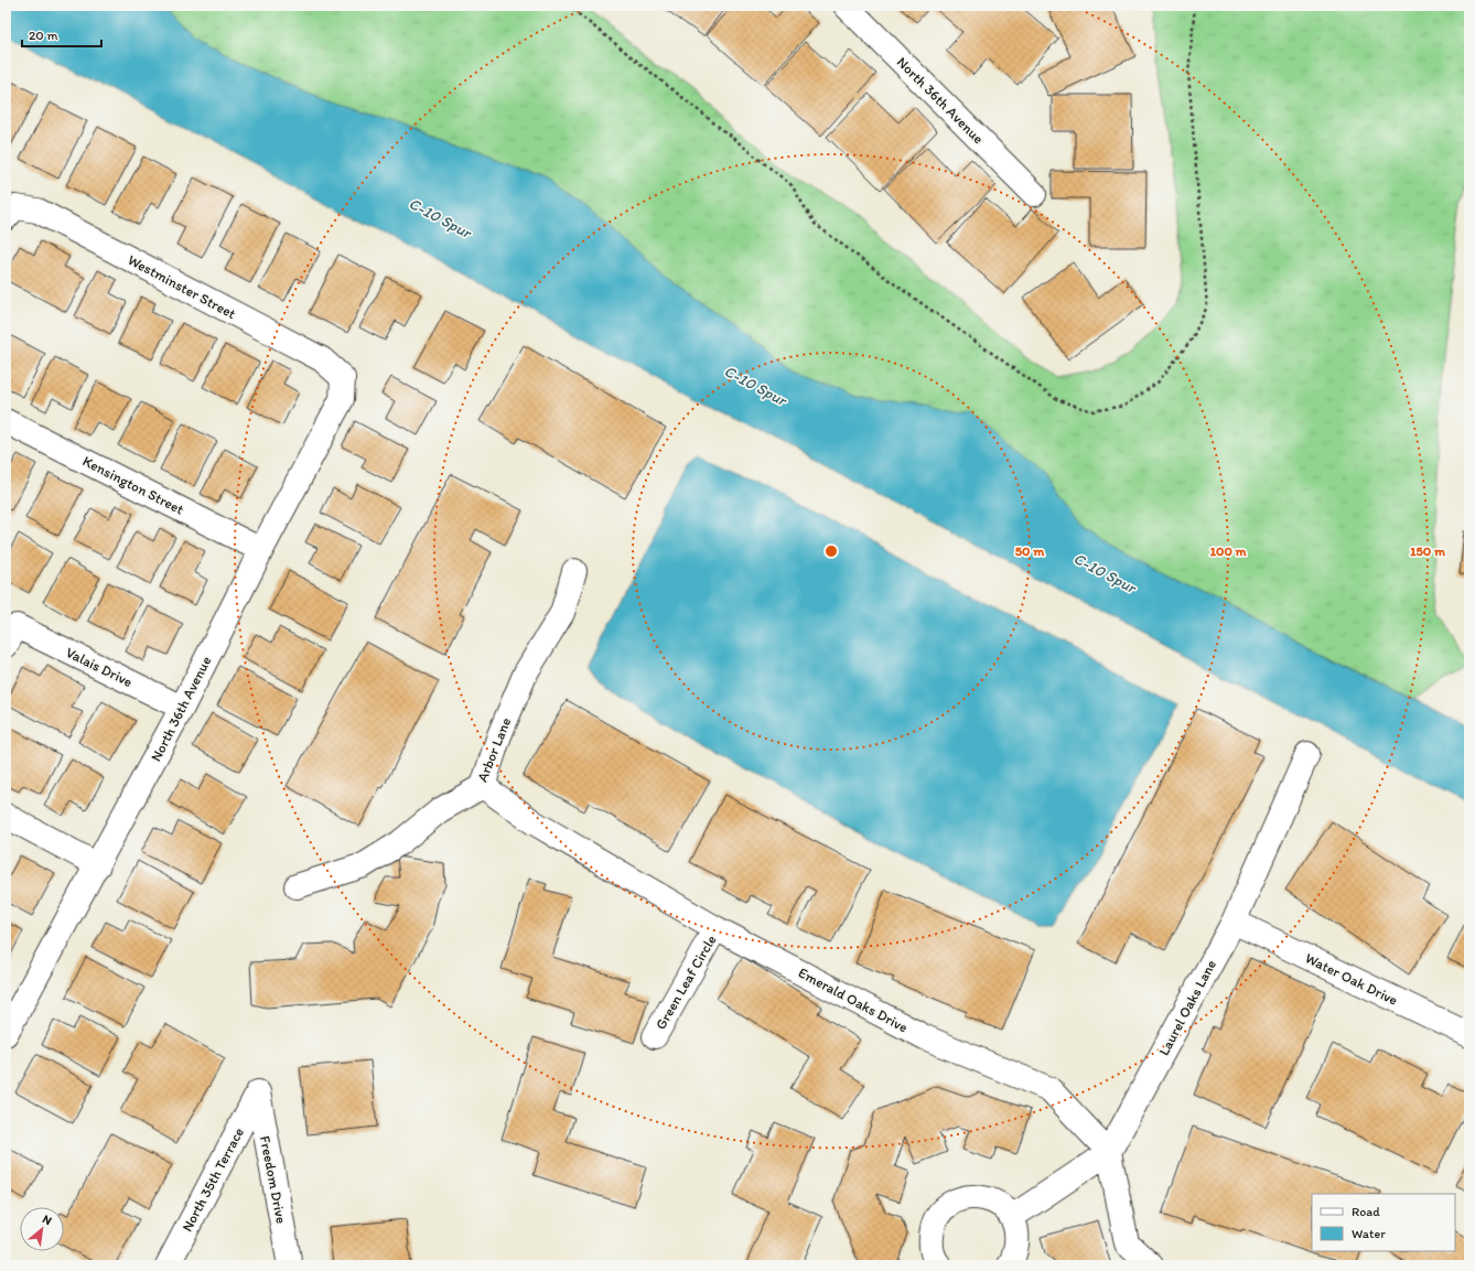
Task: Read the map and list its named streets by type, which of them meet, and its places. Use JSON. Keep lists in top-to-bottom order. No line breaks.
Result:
{"streets":{"street":["North 36th Avenue","Westminster Street","Kensington Street","Valais Drive","Arbor Lane","Water Oak Drive","Green Leaf Circle","Emerald Oaks Drive","Laurel Oaks Lane","North 35th Terrace","Freedom Drive"]},"crossings":[["North 36th Avenue","Westminster Street"],["North 36th Avenue","Kensington Street"],["North 36th Avenue","Valais Drive"],["Arbor Lane","Emerald Oaks Drive"],["Water Oak Drive","Laurel Oaks Lane"],["Green Leaf Circle","Emerald Oaks Drive"],["Emerald Oaks Drive","Laurel Oaks Lane"],["North 35th Terrace","Freedom Drive"]],"water":["C-10 Spur"],"legend":["Road","Water"],"scale_bar":"20 m","north":"top right","rings":["50 m","100 m","150 m"]}
